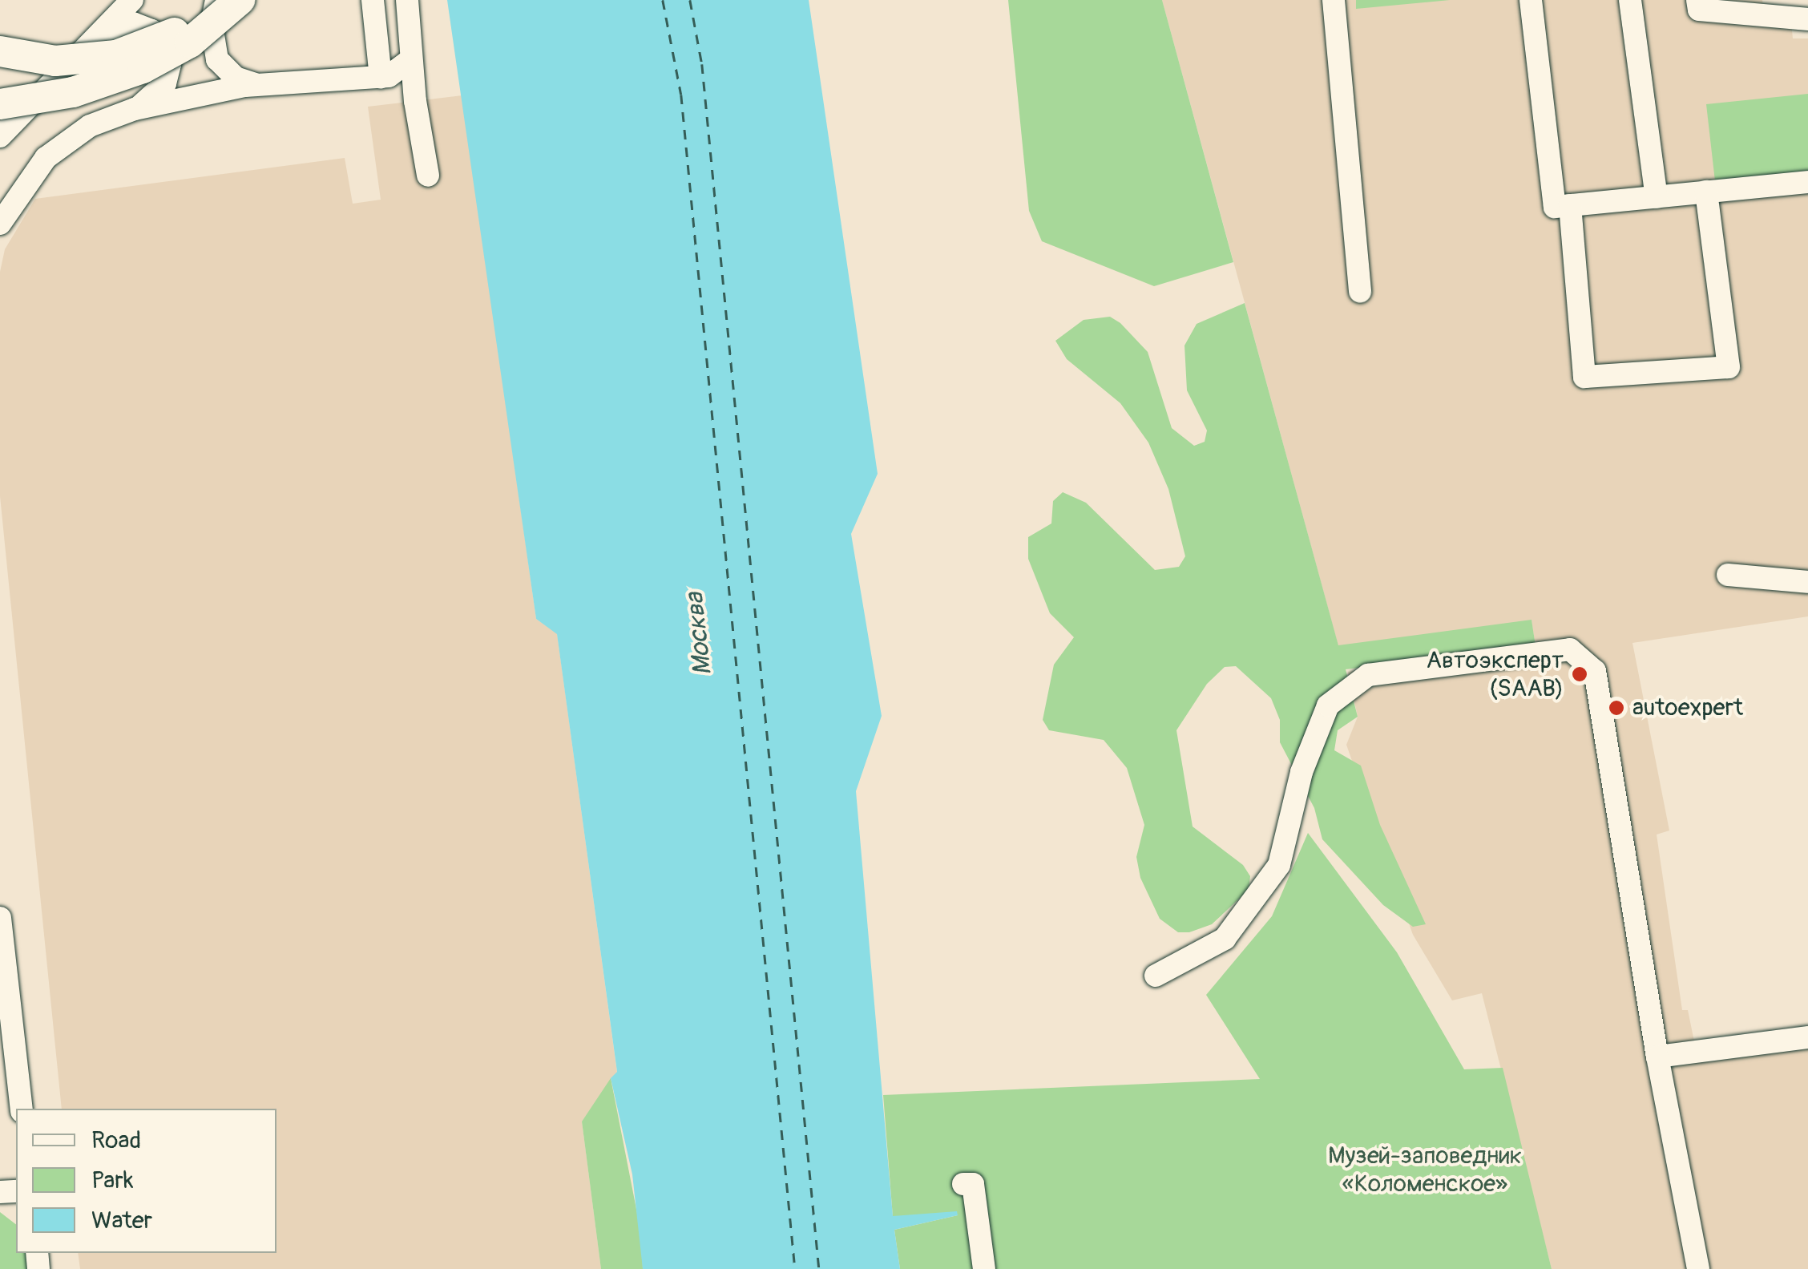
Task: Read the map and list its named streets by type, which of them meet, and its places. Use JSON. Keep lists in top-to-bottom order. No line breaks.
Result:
{"water":["Москва"],"parks":["Музей-заповедник «Коломенское»"],"places":["Автоэксперт (SAAB)","autoexpert"],"legend":["Road","Park","Water"]}
